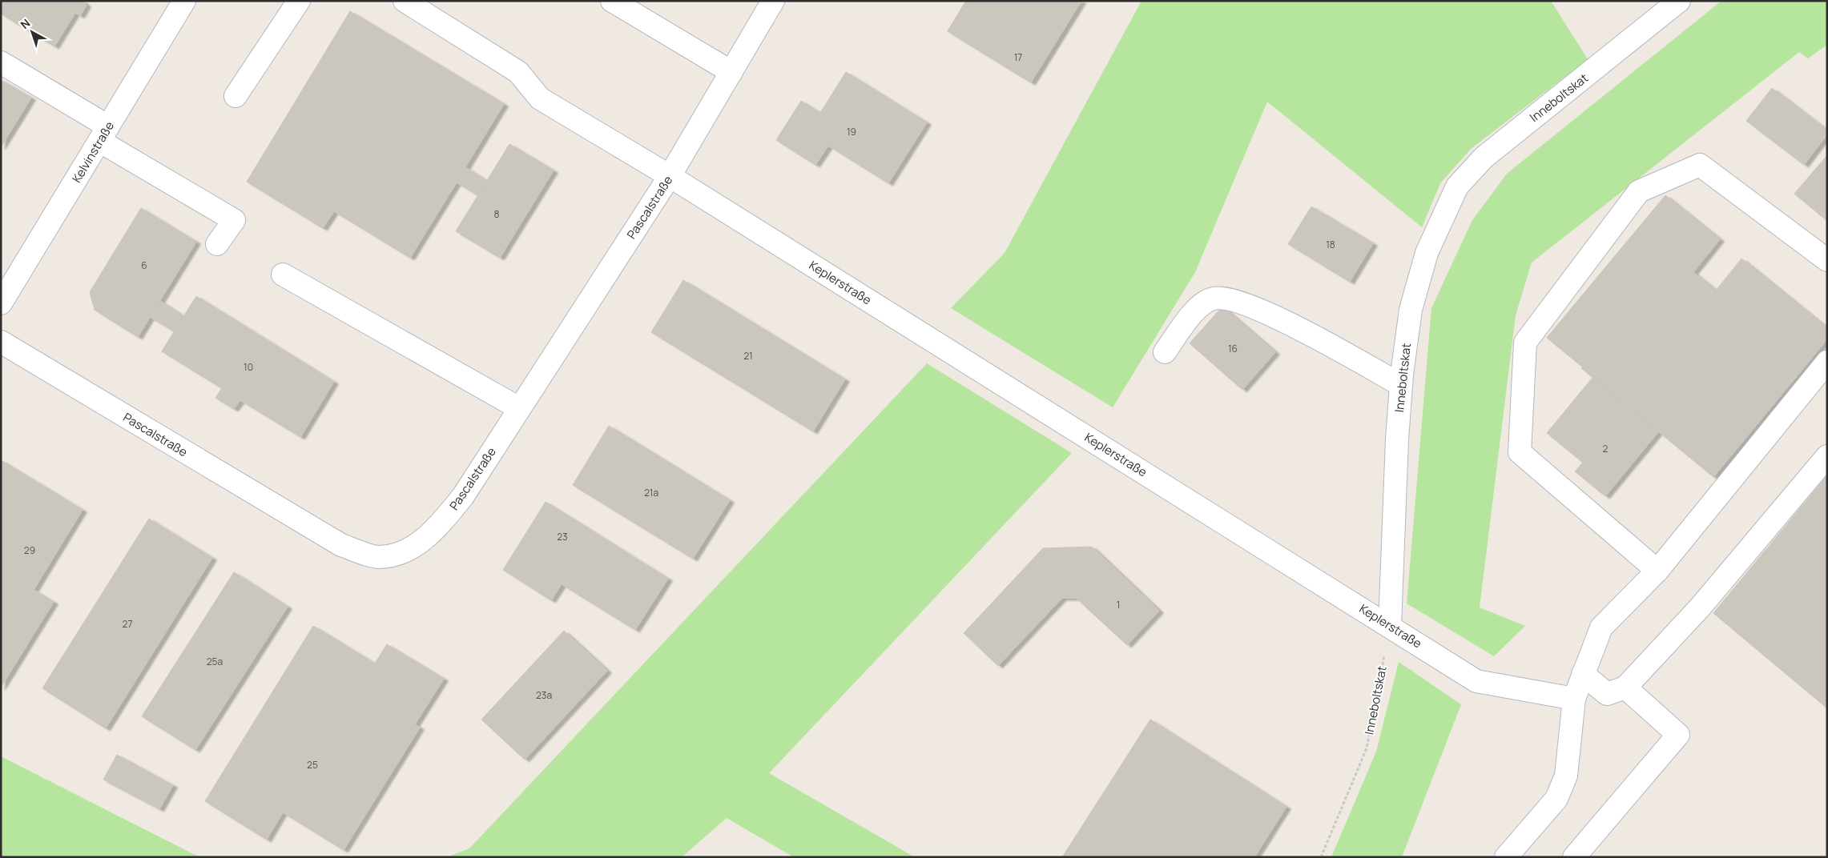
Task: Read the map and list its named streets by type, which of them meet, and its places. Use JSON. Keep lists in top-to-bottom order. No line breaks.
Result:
{"streets":{"street":["Inneboltskat","Kelvinstraße","Pascalstraße","Keplerstraße"]},"crossings":[["Inneboltskat","Keplerstraße"],["Pascalstraße","Keplerstraße"]],"house_numbers":["17","19","8","18","6","16","21","10","2","21a","23","29","1","27","25a","23a","25"],"north":"top left"}
